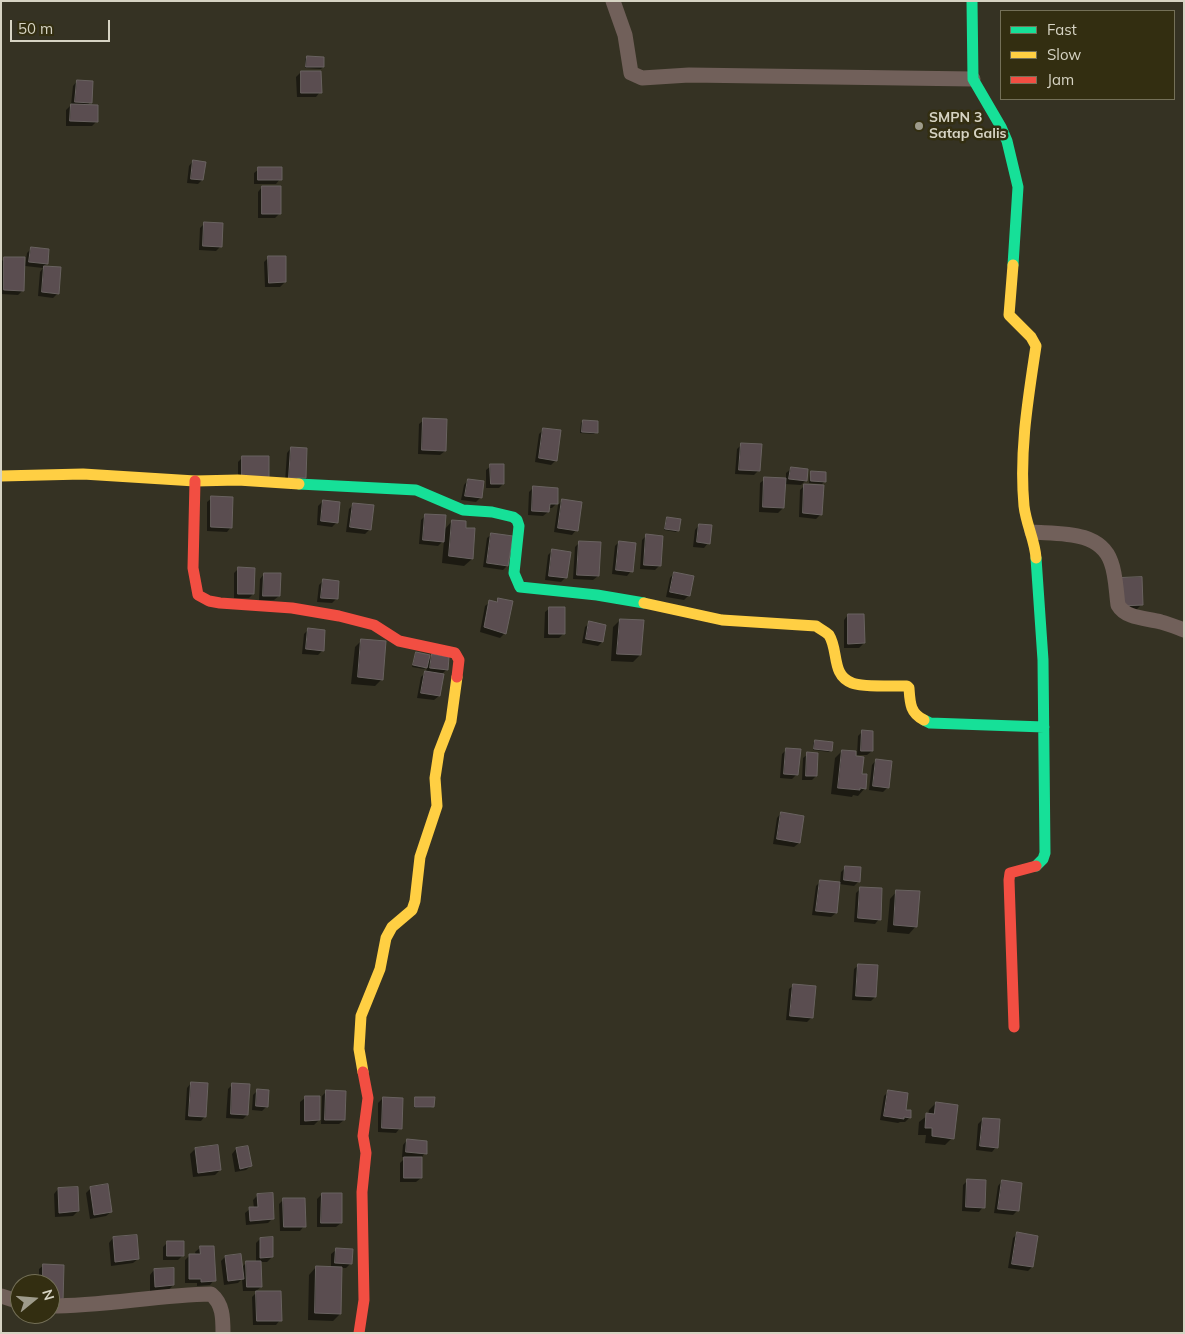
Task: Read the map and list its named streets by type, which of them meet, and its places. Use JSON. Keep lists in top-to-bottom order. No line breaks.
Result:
{"places":["SMPN 3 Satap Galis"],"legend":["Fast","Slow","Jam"],"scale_bar":"50 m","north":"right"}
